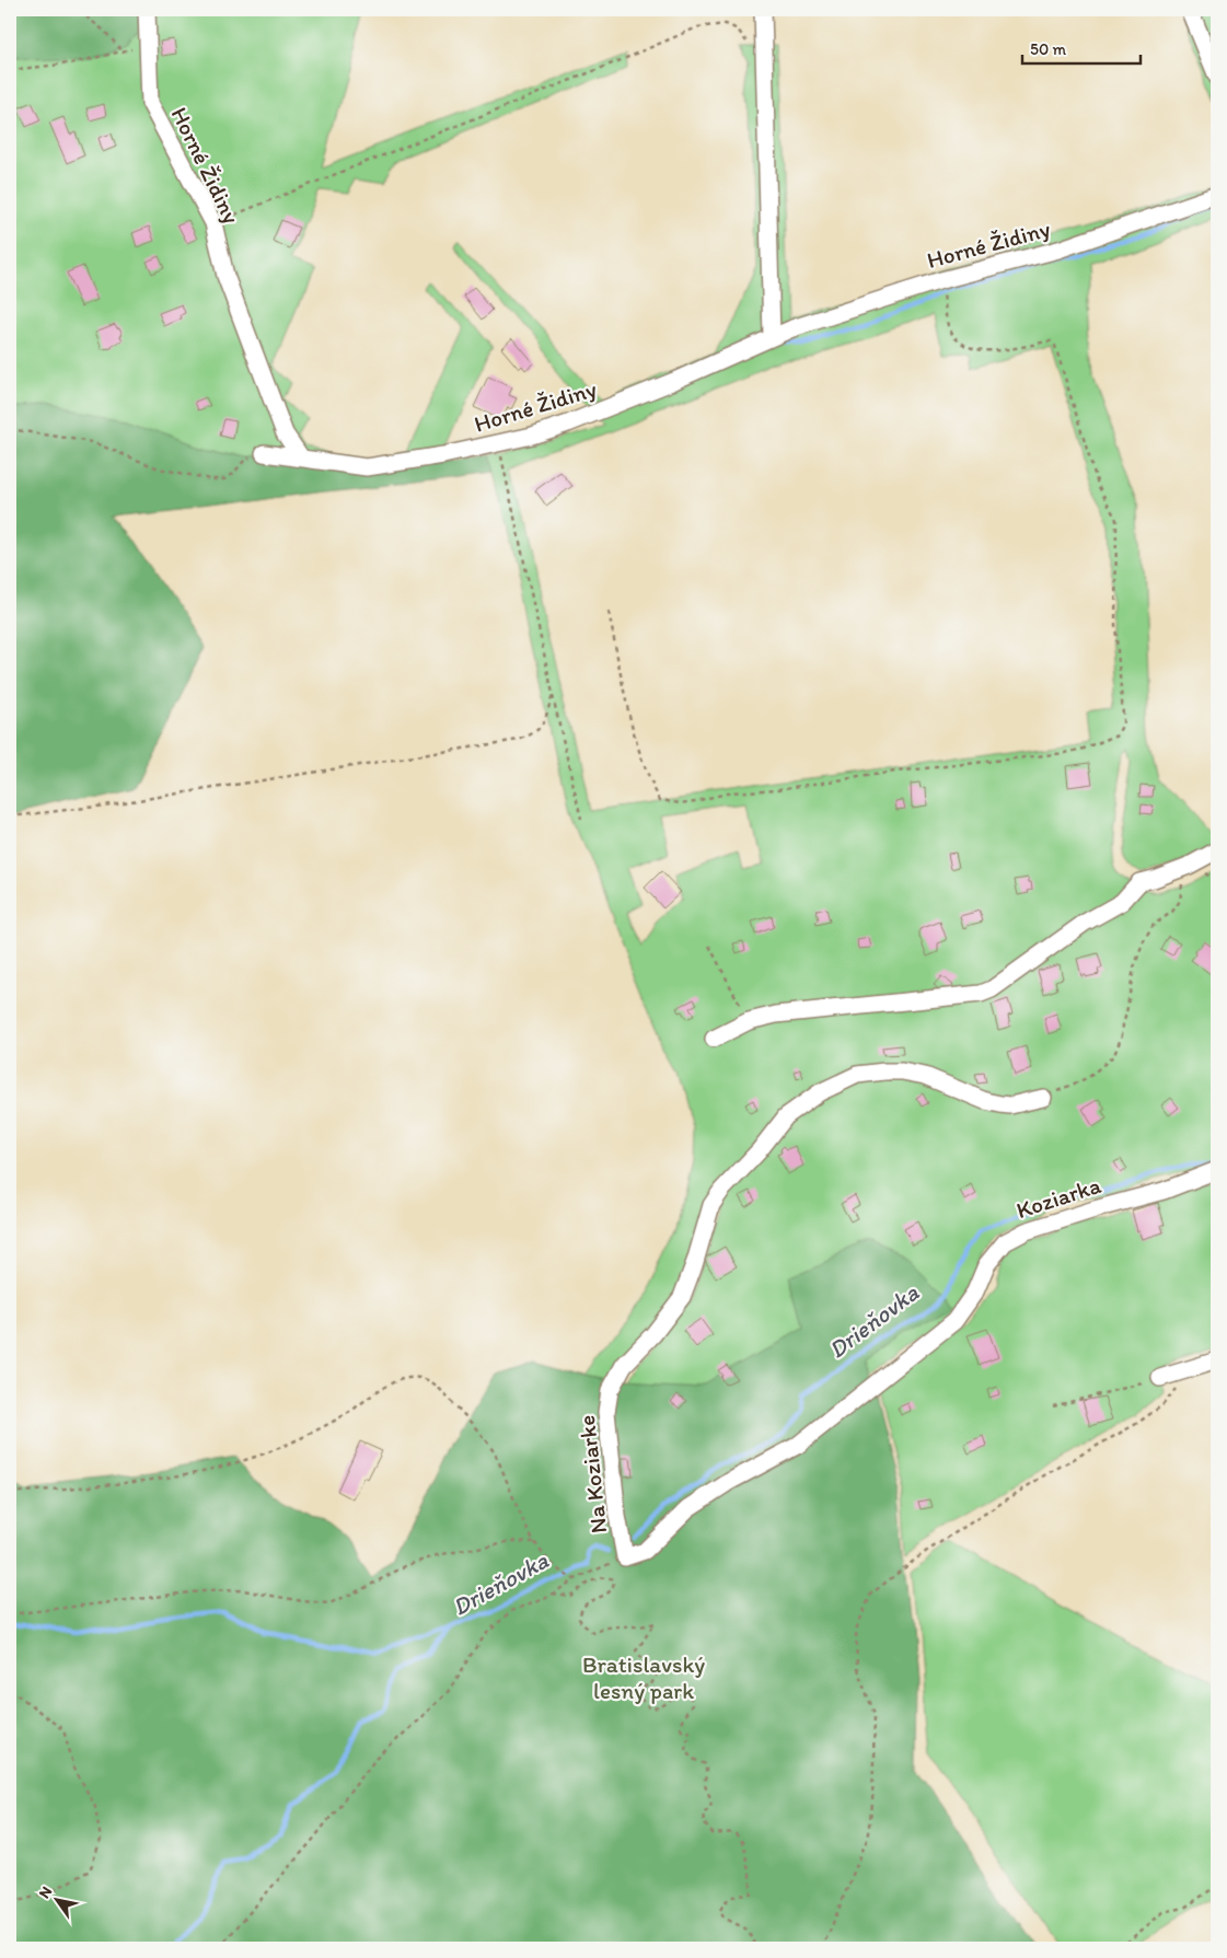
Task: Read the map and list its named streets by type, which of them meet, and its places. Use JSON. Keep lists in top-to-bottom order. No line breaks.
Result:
{"streets":{"street":["Horné Židiny","Koziarka","Na Koziarke"]},"crossings":[["Koziarka","Na Koziarke"]],"water":["Drieňovka"],"parks":["Bratislavský lesný park"],"scale_bar":"50 m","north":"top left"}
